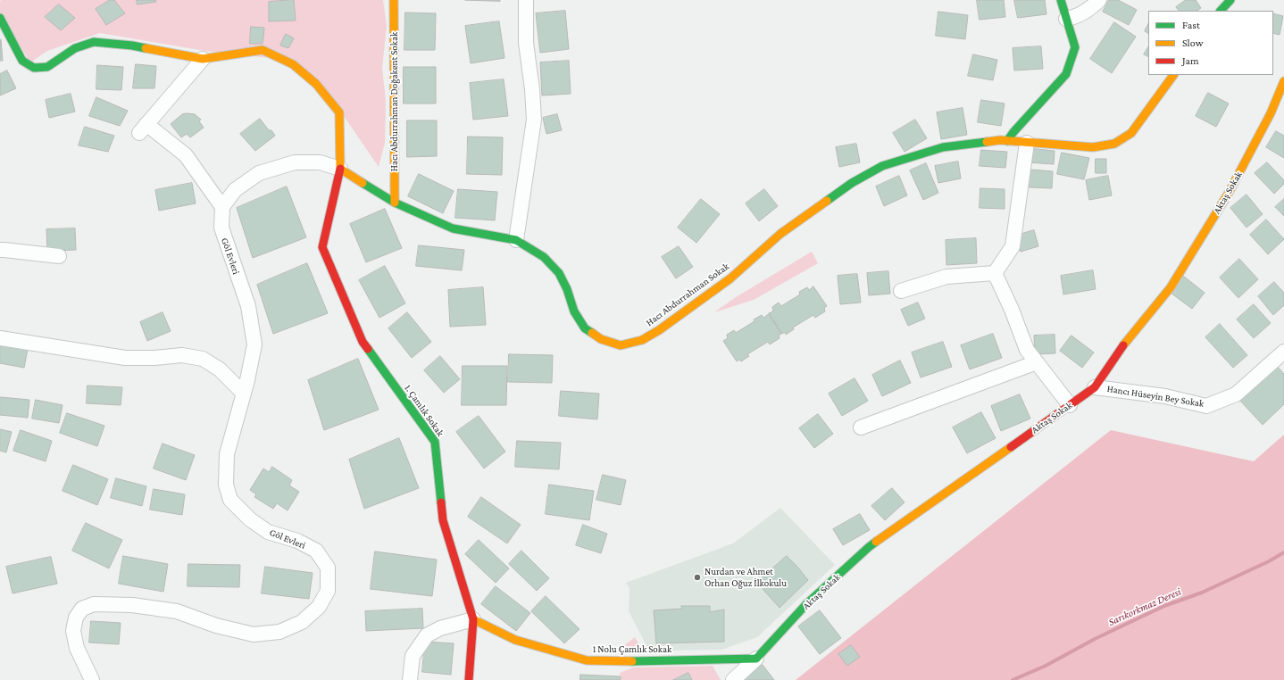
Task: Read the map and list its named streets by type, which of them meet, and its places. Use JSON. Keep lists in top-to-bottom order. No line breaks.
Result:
{"streets":{"street":["Hacı Abdurrahman Doğakent Sokak","Aktaş Sokak","Göl Evleri","Hacı Abdurrahman Sokak","Hancı Hüseyin Bey Sokak","1. Çamlık Sokak","1 Nolu Çamlık Sokak"]},"crossings":[["Hacı Abdurrahman Doğakent Sokak","Hacı Abdurrahman Sokak"],["Aktaş Sokak","Hancı Hüseyin Bey Sokak"],["Aktaş Sokak","1 Nolu Çamlık Sokak"],["Hacı Abdurrahman Sokak","1. Çamlık Sokak"],["1. Çamlık Sokak","1 Nolu Çamlık Sokak"]],"water":["Sarıkorkmaz Deresi"],"places":["Nurdan ve Ahmet Orhan Oğuz İlkokulu"],"legend":["Fast","Slow","Jam"]}
